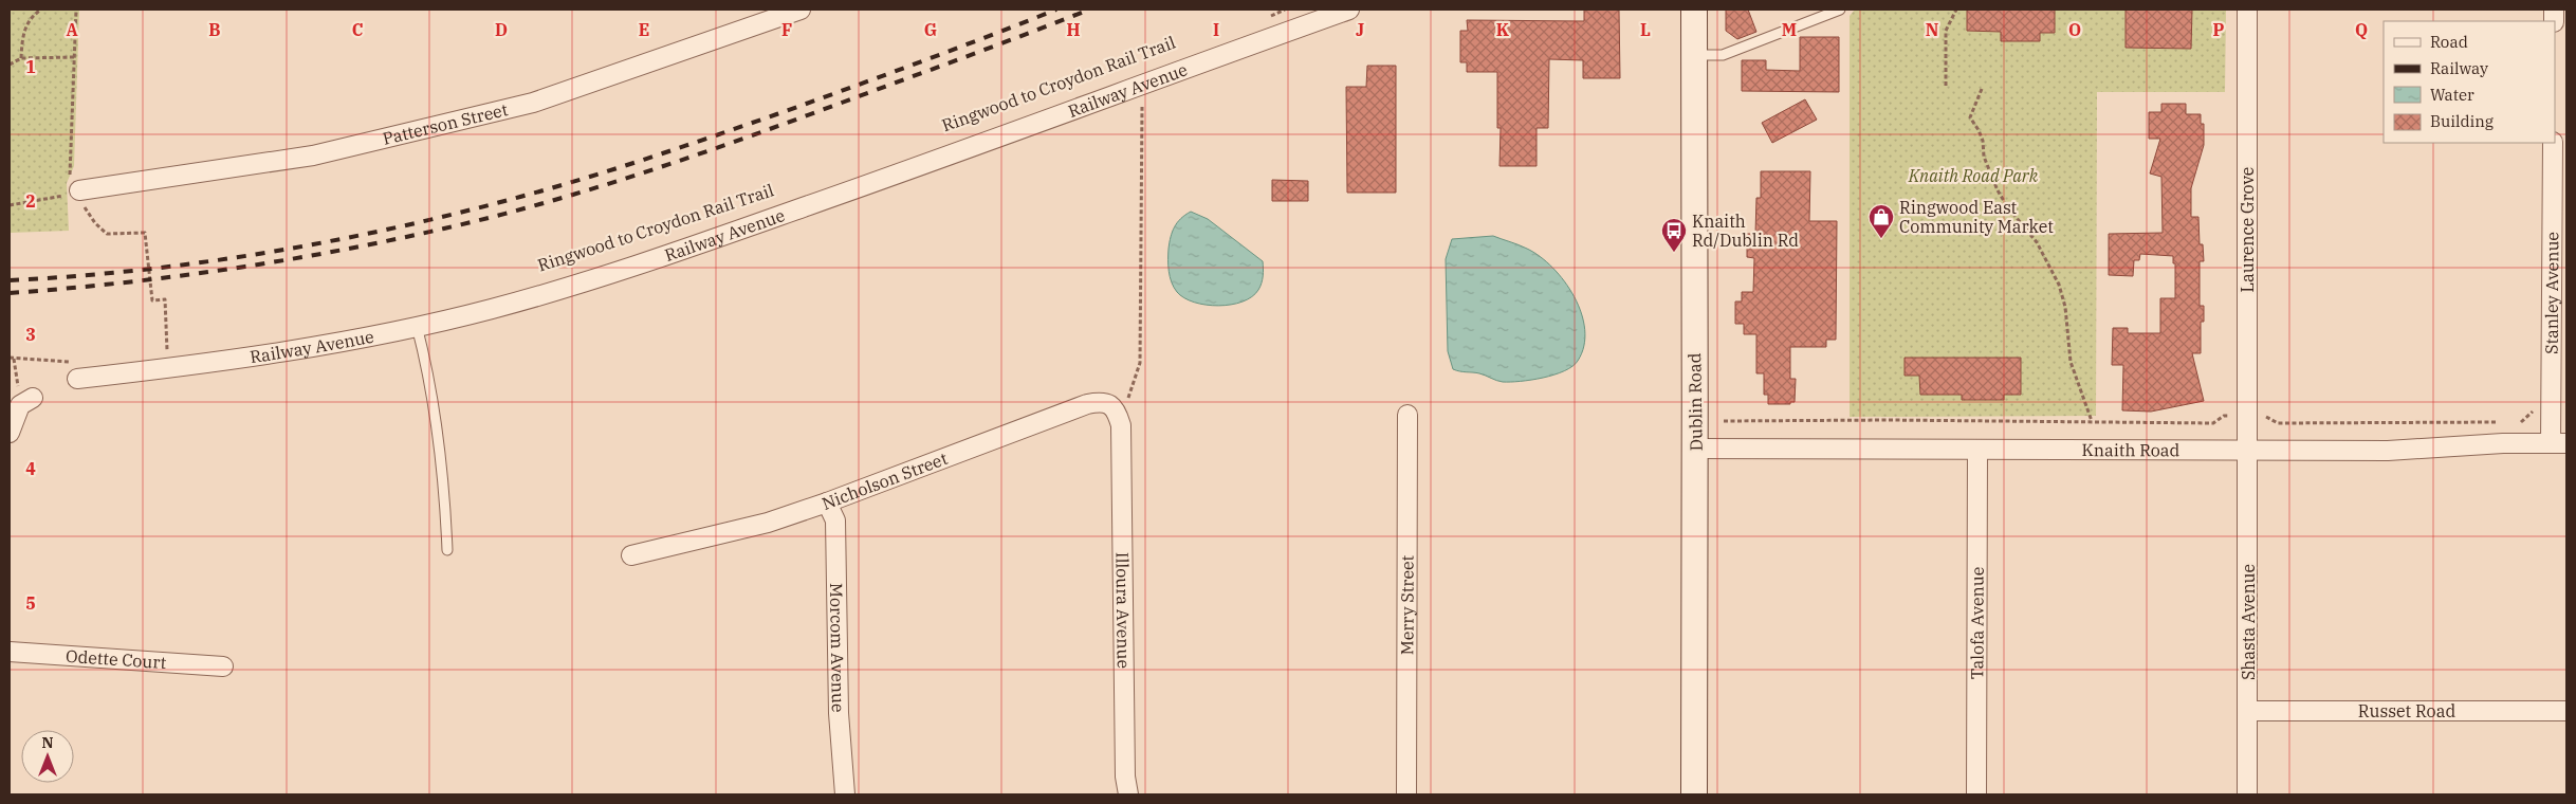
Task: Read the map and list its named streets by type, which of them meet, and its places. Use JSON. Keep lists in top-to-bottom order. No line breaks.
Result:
{"streets":{"main road":["Dublin Road"],"street":["Railway Avenue","Patterson Street","Laurence Grove","Stanley Avenue","Knaith Road","Nicholson Street","Merry Street","Illoura Avenue","Talofa Avenue","Shasta Avenue","Morcom Avenue","Odette Court","Russet Road"]},"crossings":[["Laurence Grove","Knaith Road"],["Laurence Grove","Shasta Avenue"],["Stanley Avenue","Knaith Road"],["Dublin Road","Knaith Road"],["Knaith Road","Talofa Avenue"],["Knaith Road","Shasta Avenue"],["Nicholson Street","Illoura Avenue"],["Nicholson Street","Morcom Avenue"],["Shasta Avenue","Russet Road"]],"parks":["Knaith Road Park"],"places":{"shop":["Ringwood East Community Market"],"bus stop":["Knaith Rd/Dublin Rd"]},"legend":["Road","Railway","Water","Building"],"north":"top","grid":{"columns":["A","B","C","D","E","F","G","H","I","J","K","L","M","N","O","P","Q"],"rows":["1","2","3","4","5"]}}
